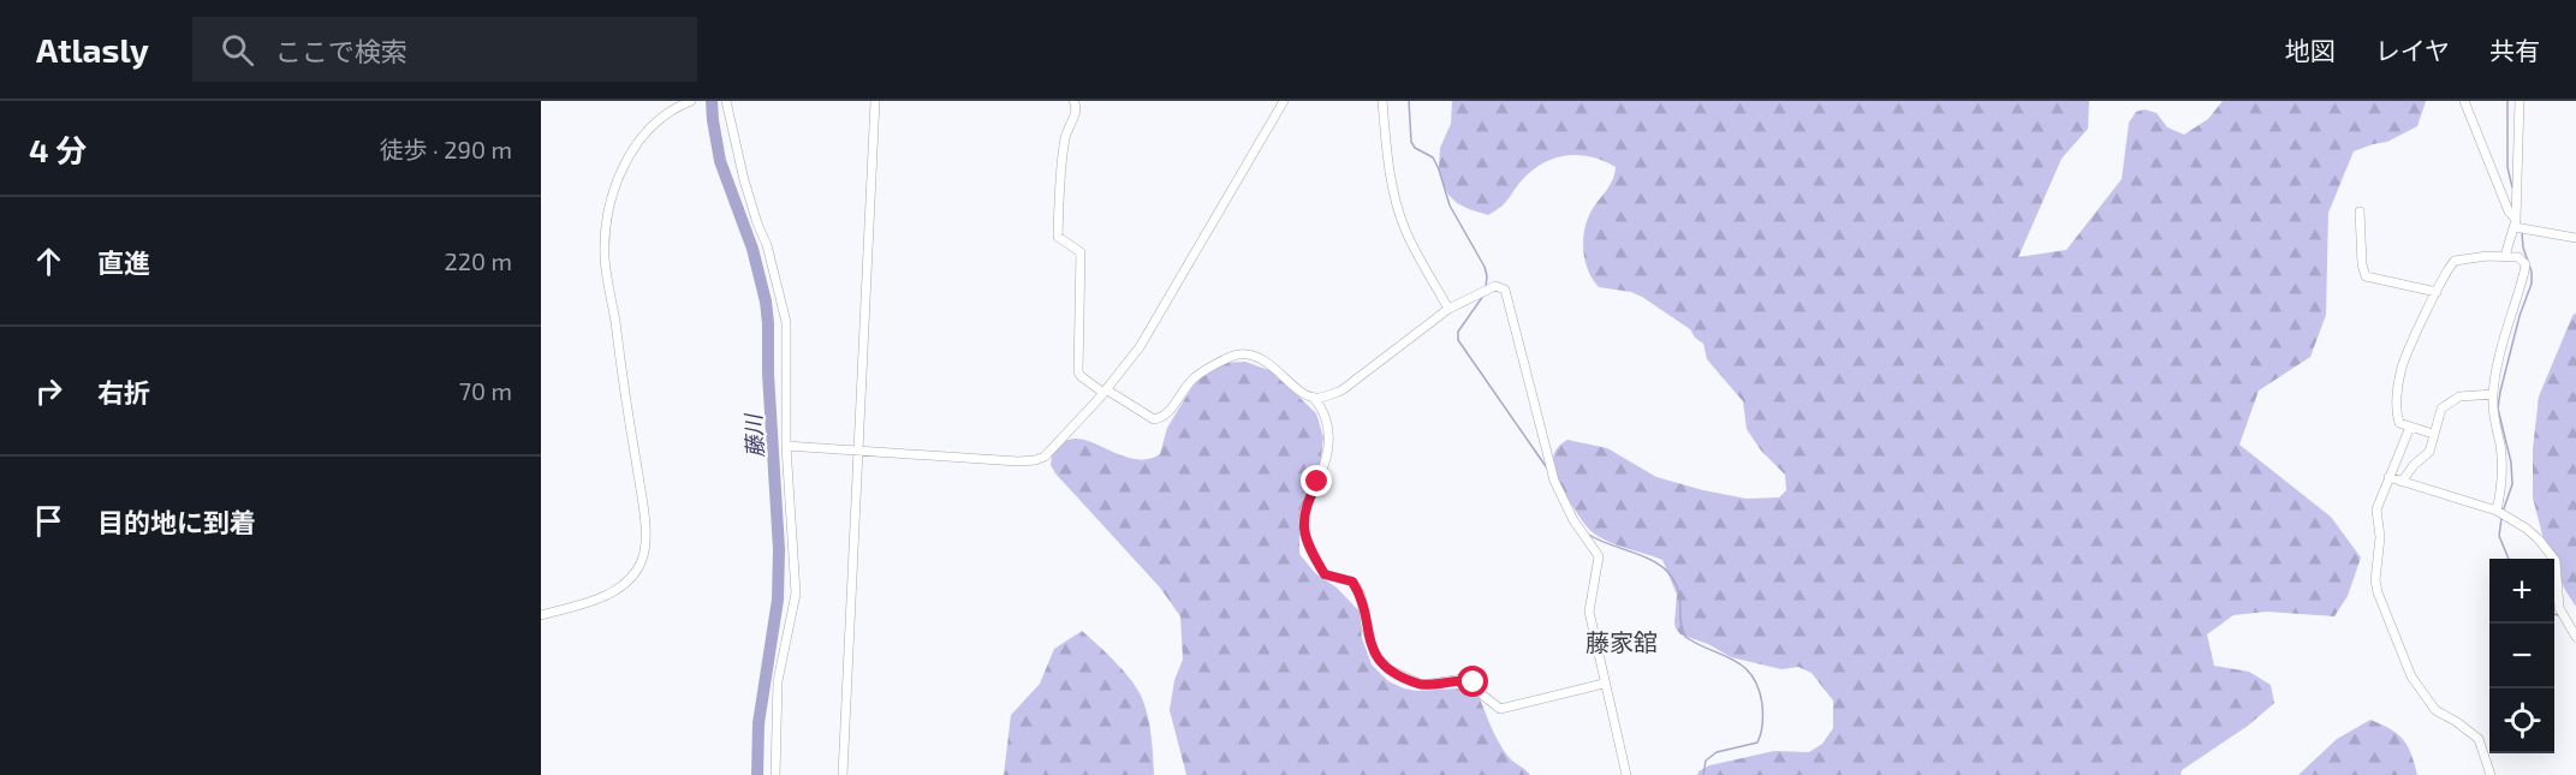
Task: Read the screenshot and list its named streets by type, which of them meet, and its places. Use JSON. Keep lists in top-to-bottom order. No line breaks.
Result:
{"districts":["藤家舘"],"water":["藤川"],"page":{"header":"Atlasly","search":"ここで検索","nav":["地図","レイヤ","共有"],"heading":["4 分","徒歩 · 290 m"],"list":[["直進","220 m"],["右折","70 m"],"目的地に到着"],"map_buttons":["+","−"]}}
